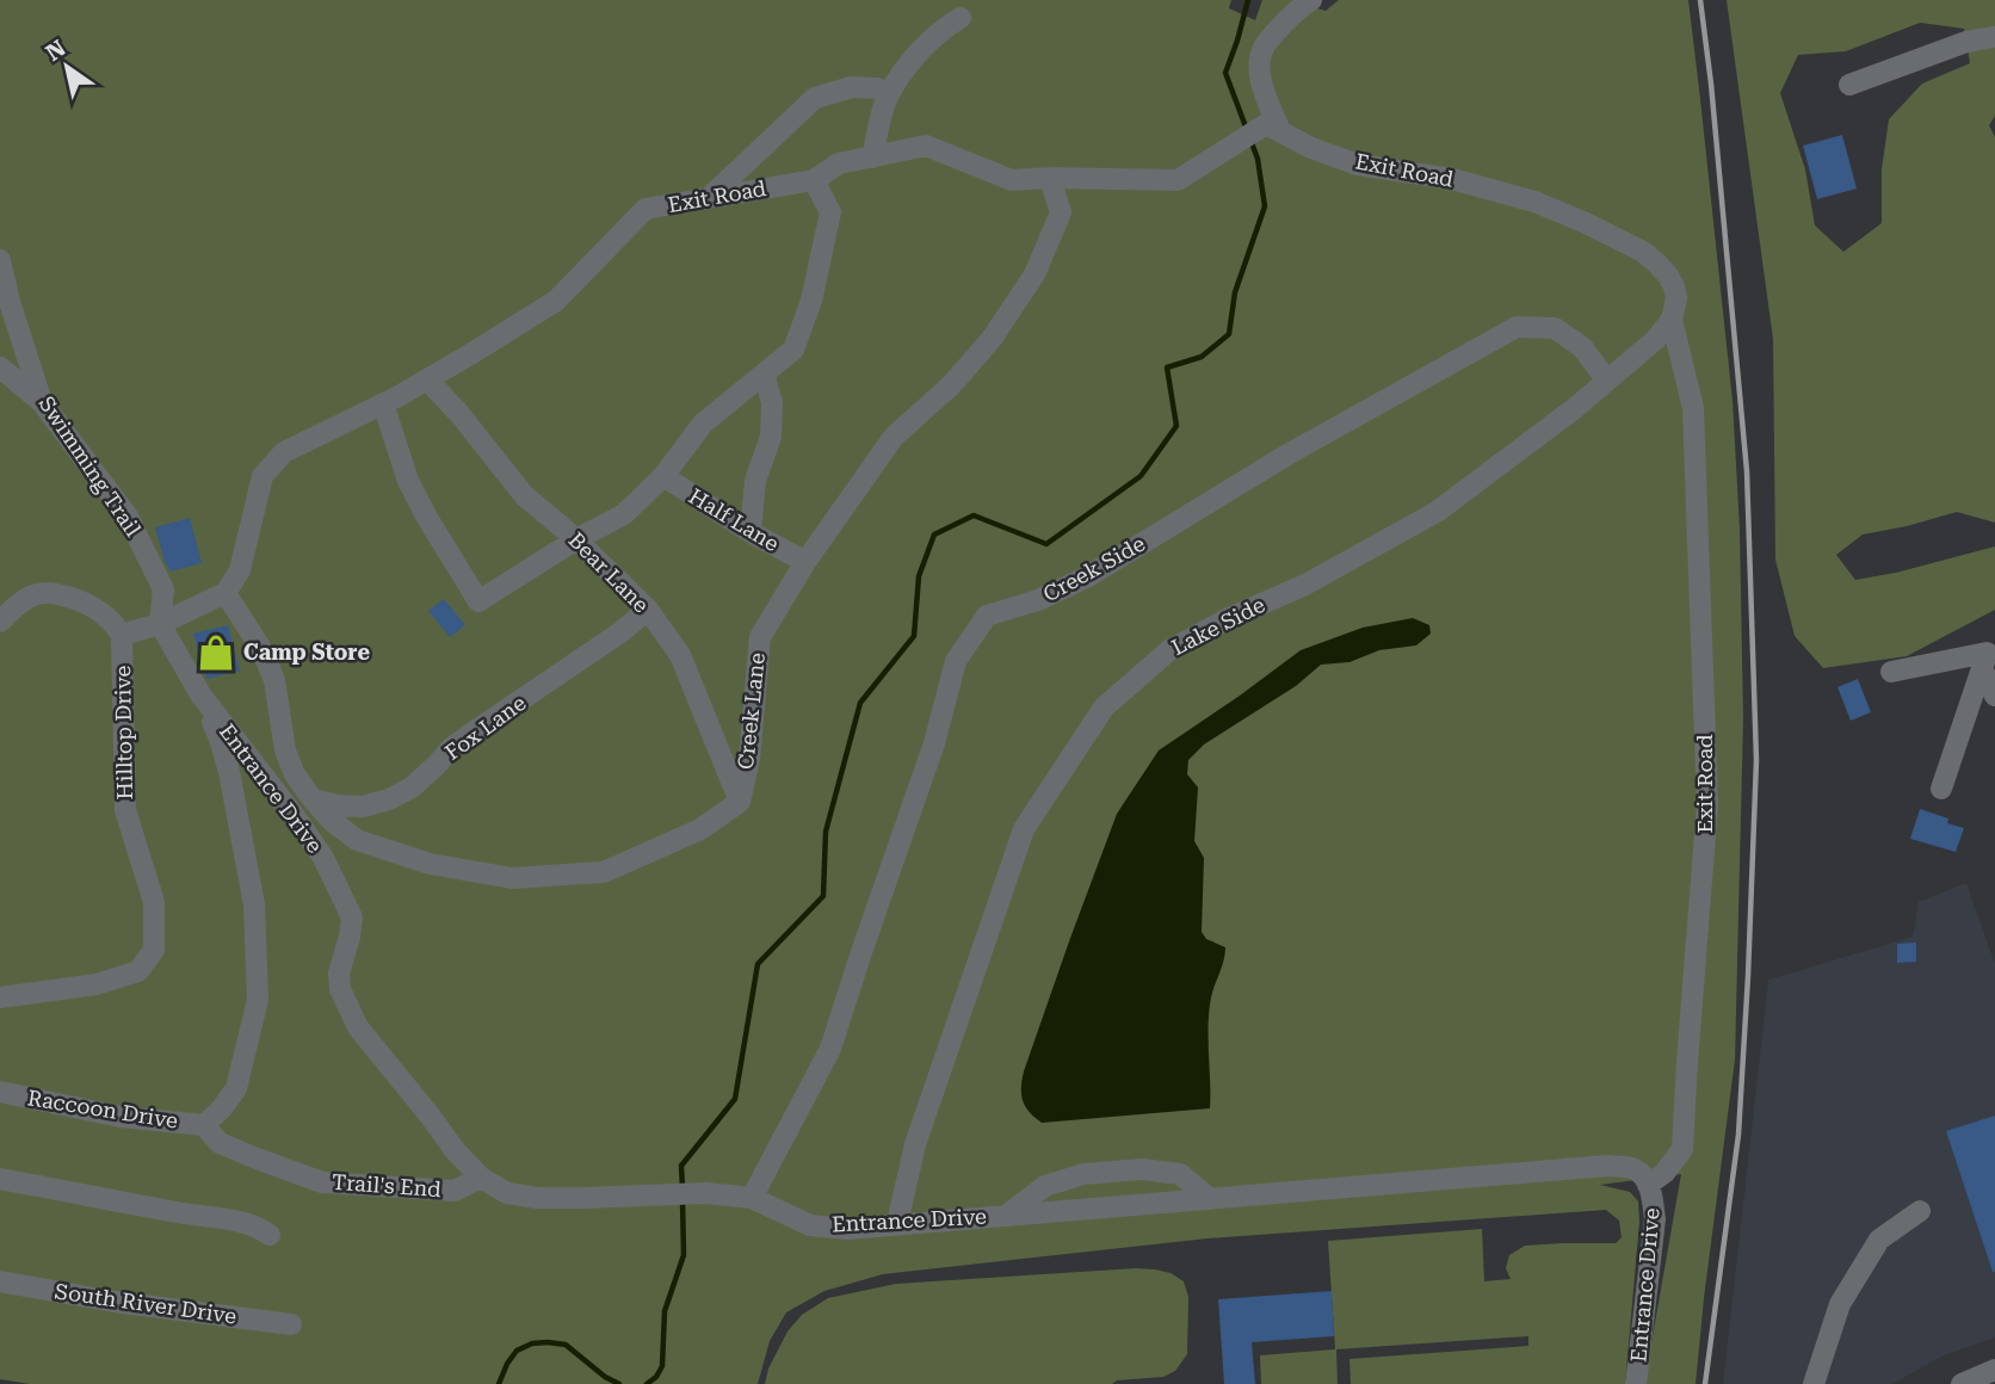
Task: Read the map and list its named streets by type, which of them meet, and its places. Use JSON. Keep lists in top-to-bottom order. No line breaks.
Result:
{"streets":{"street":["Exit Road","Swimming Trail","Half Lane","Creek Side","Bear Lane","Lake Side","Creek Lane","Fox Lane","Hilltop Drive","Entrance Drive","Raccoon Drive","Trail's End","South River Drive"]},"crossings":[["Exit Road","Bear Lane"],["Exit Road","Lake Side"],["Exit Road","Creek Lane"],["Exit Road","Entrance Drive"],["Swimming Trail","Hilltop Drive"],["Swimming Trail","Entrance Drive"],["Half Lane","Creek Lane"],["Creek Side","Lake Side"],["Creek Side","Entrance Drive"],["Bear Lane","Creek Lane"],["Bear Lane","Fox Lane"],["Lake Side","Entrance Drive"],["Hilltop Drive","Entrance Drive"],["Entrance Drive","Raccoon Drive"],["Entrance Drive","Trail's End"],["Raccoon Drive","Trail's End"]],"places":{"shop":["Camp Store"]},"north":"top left"}
